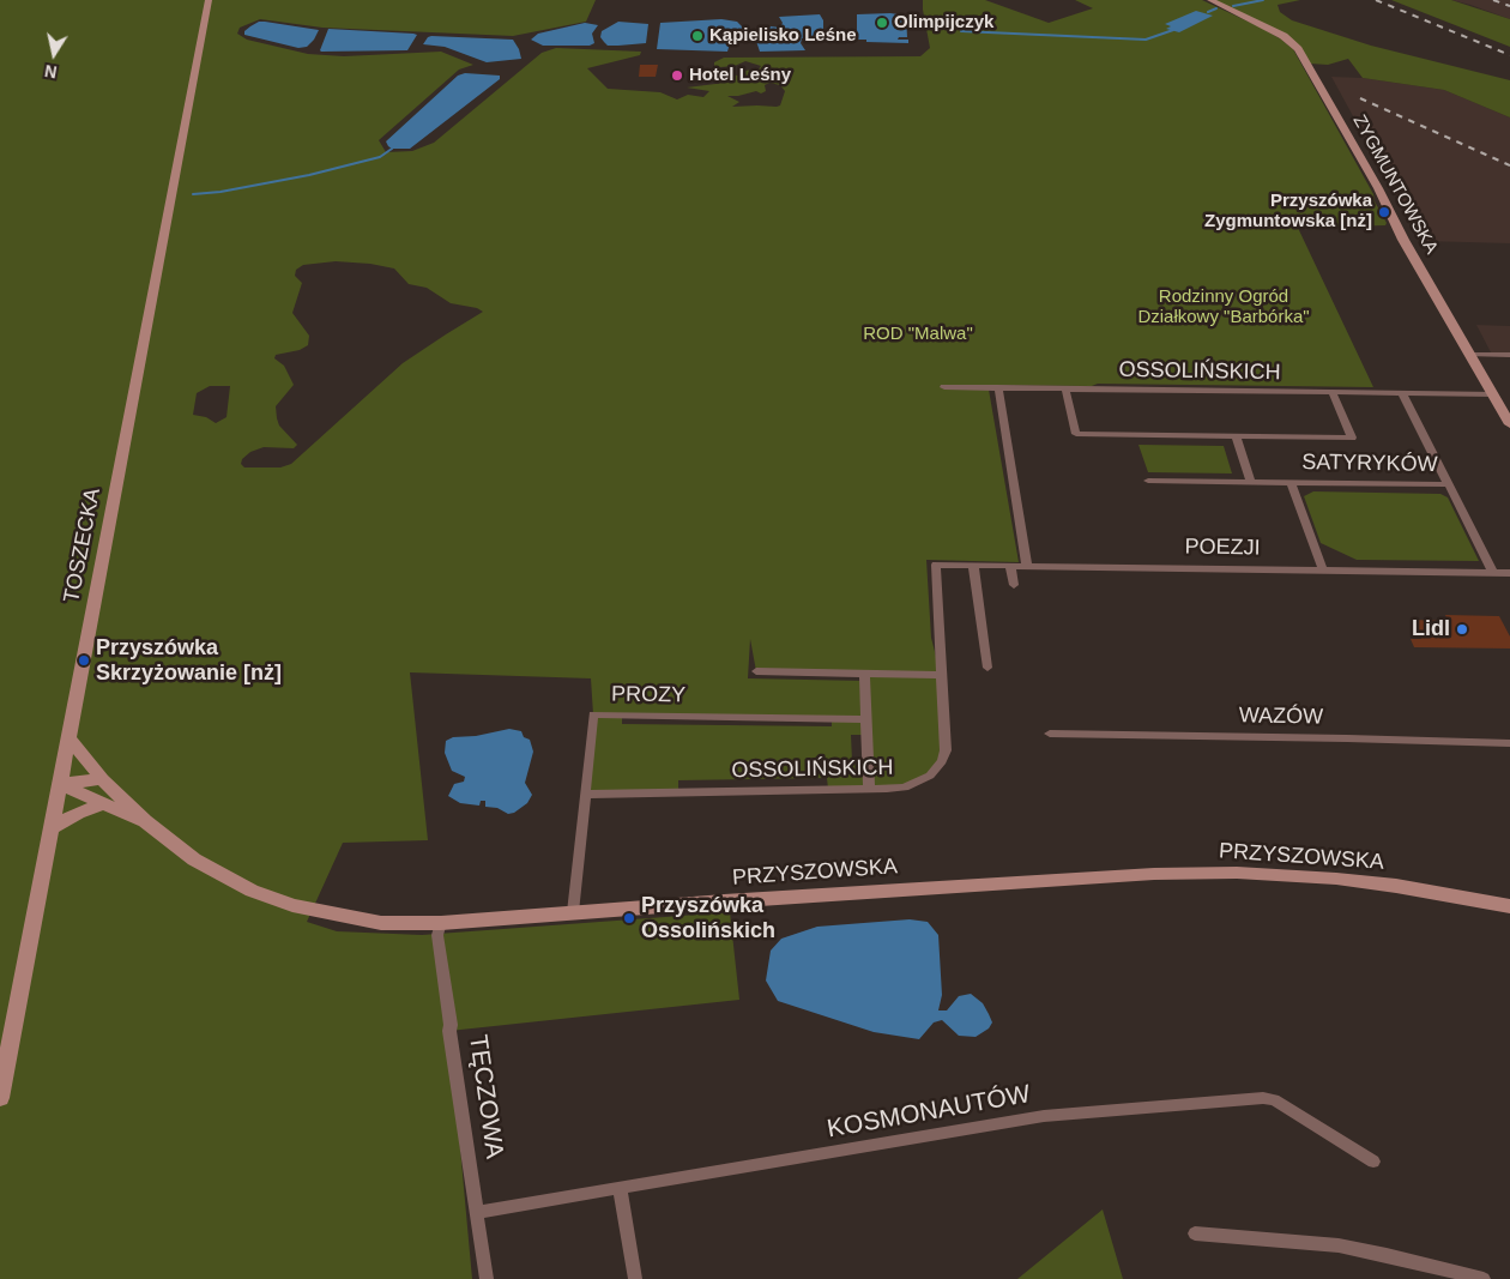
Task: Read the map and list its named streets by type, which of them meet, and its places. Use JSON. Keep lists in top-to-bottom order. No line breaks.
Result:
{"streets":{"street":["ZYGMUNTOWSKA","OSSOLIŃSKICH","SATYRYKÓW","TOSZECKA","POEZJI","PROZY","WAZÓW","PRZYSZOWSKA","TĘCZOWA","KOSMONAUTÓW"]},"crossings":[["ZYGMUNTOWSKA","OSSOLIŃSKICH"],["OSSOLIŃSKICH","SATYRYKÓW"],["OSSOLIŃSKICH","POEZJI"],["OSSOLIŃSKICH","PROZY"],["SATYRYKÓW","POEZJI"],["TOSZECKA","PRZYSZOWSKA"],["PROZY","PRZYSZOWSKA"],["PRZYSZOWSKA","TĘCZOWA"],["TĘCZOWA","KOSMONAUTÓW"]],"parks":["Rodzinny Ogród Działkowy \"Barbórka\"","ROD \"Malwa\""],"places":["Olimpijczyk","Kąpielisko Leśne","Hotel Leśny","Przyszówka Zygmuntowska [nż]","Lidl","Przyszówka Skrzyżowanie [nż]","Przyszówka Ossolińskich"],"north":"bottom"}
